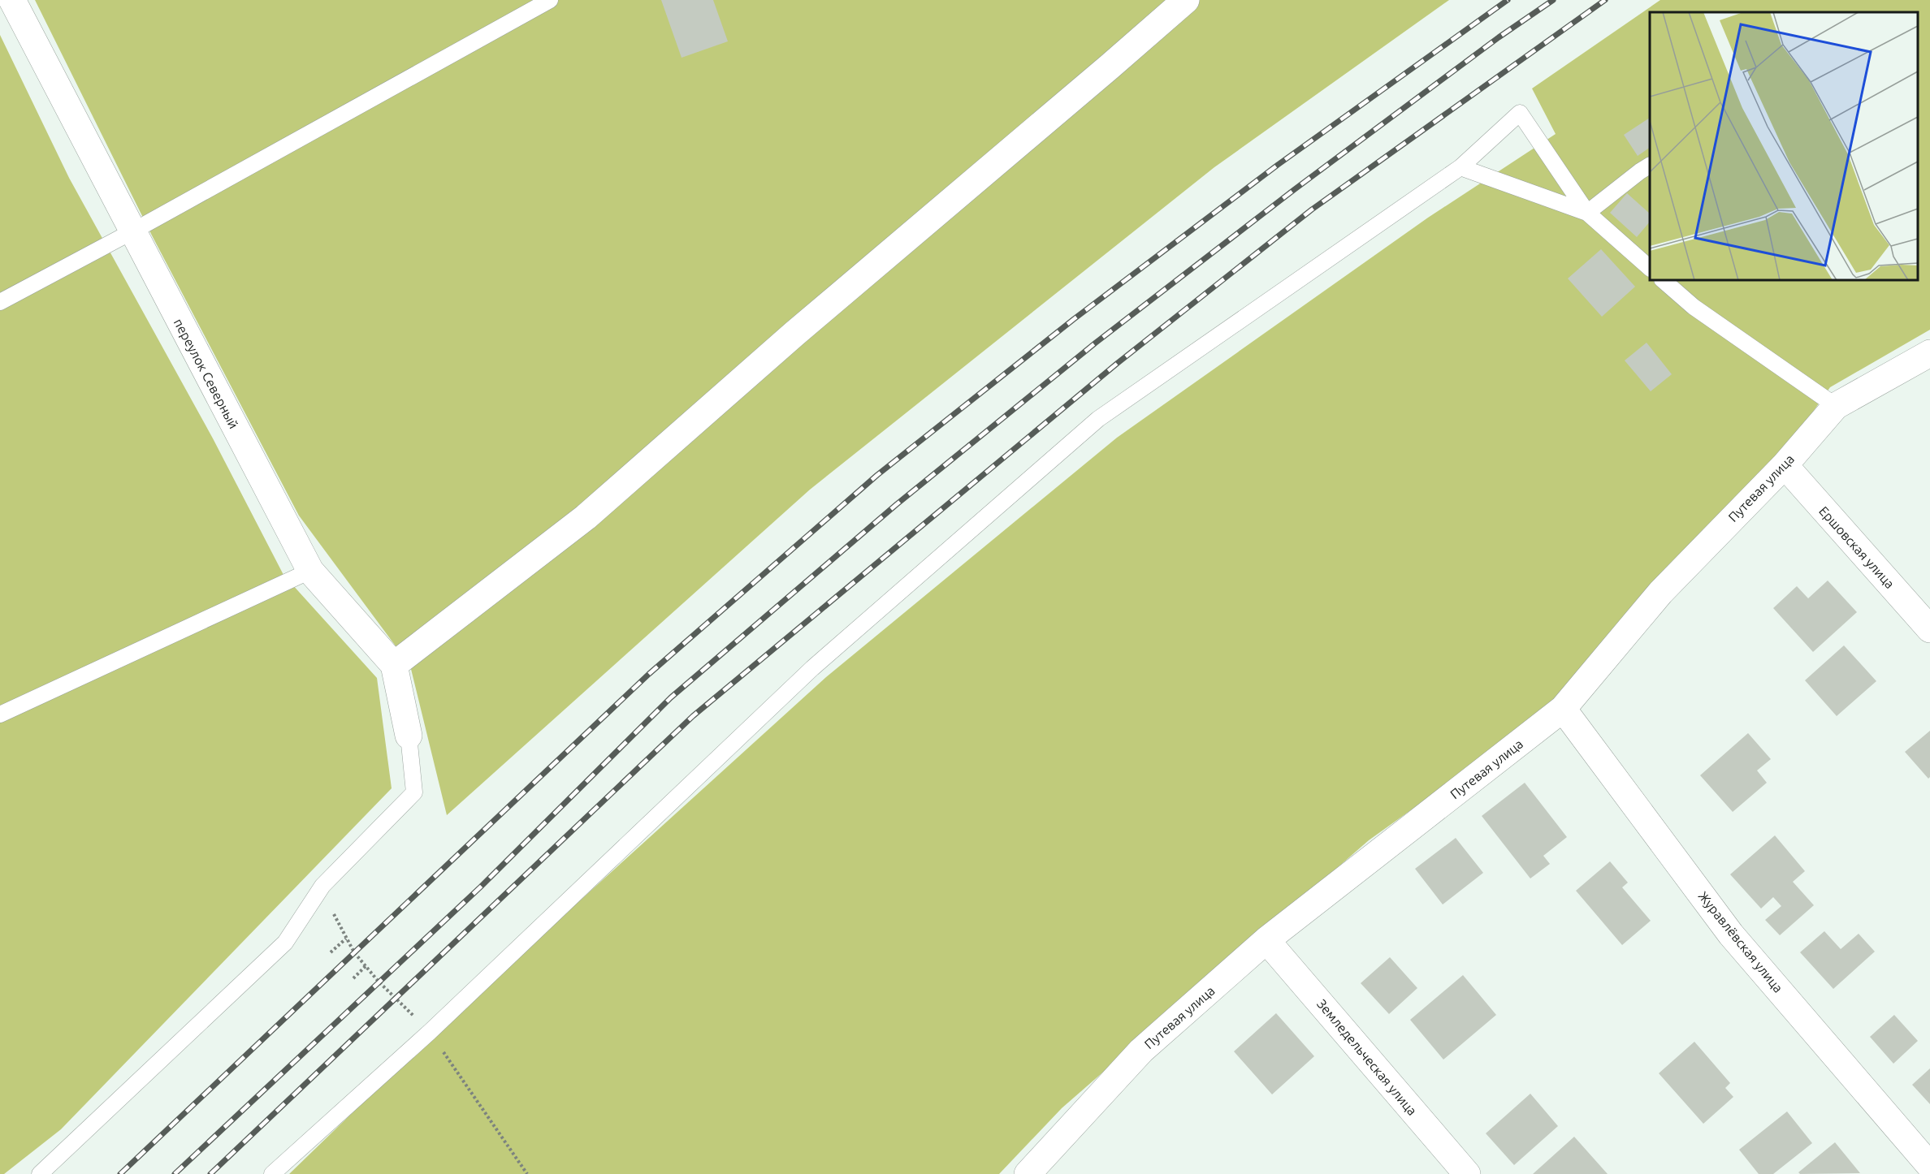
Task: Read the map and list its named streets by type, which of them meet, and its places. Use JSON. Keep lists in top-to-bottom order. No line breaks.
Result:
{"streets":{"street":["переулок Северный","Путевая улица","Ершовская улица","Журавлёвская улица","Земледельческая улица"]},"crossings":[["Путевая улица","Ершовская улица"],["Путевая улица","Журавлёвская улица"],["Путевая улица","Земледельческая улица"]]}
